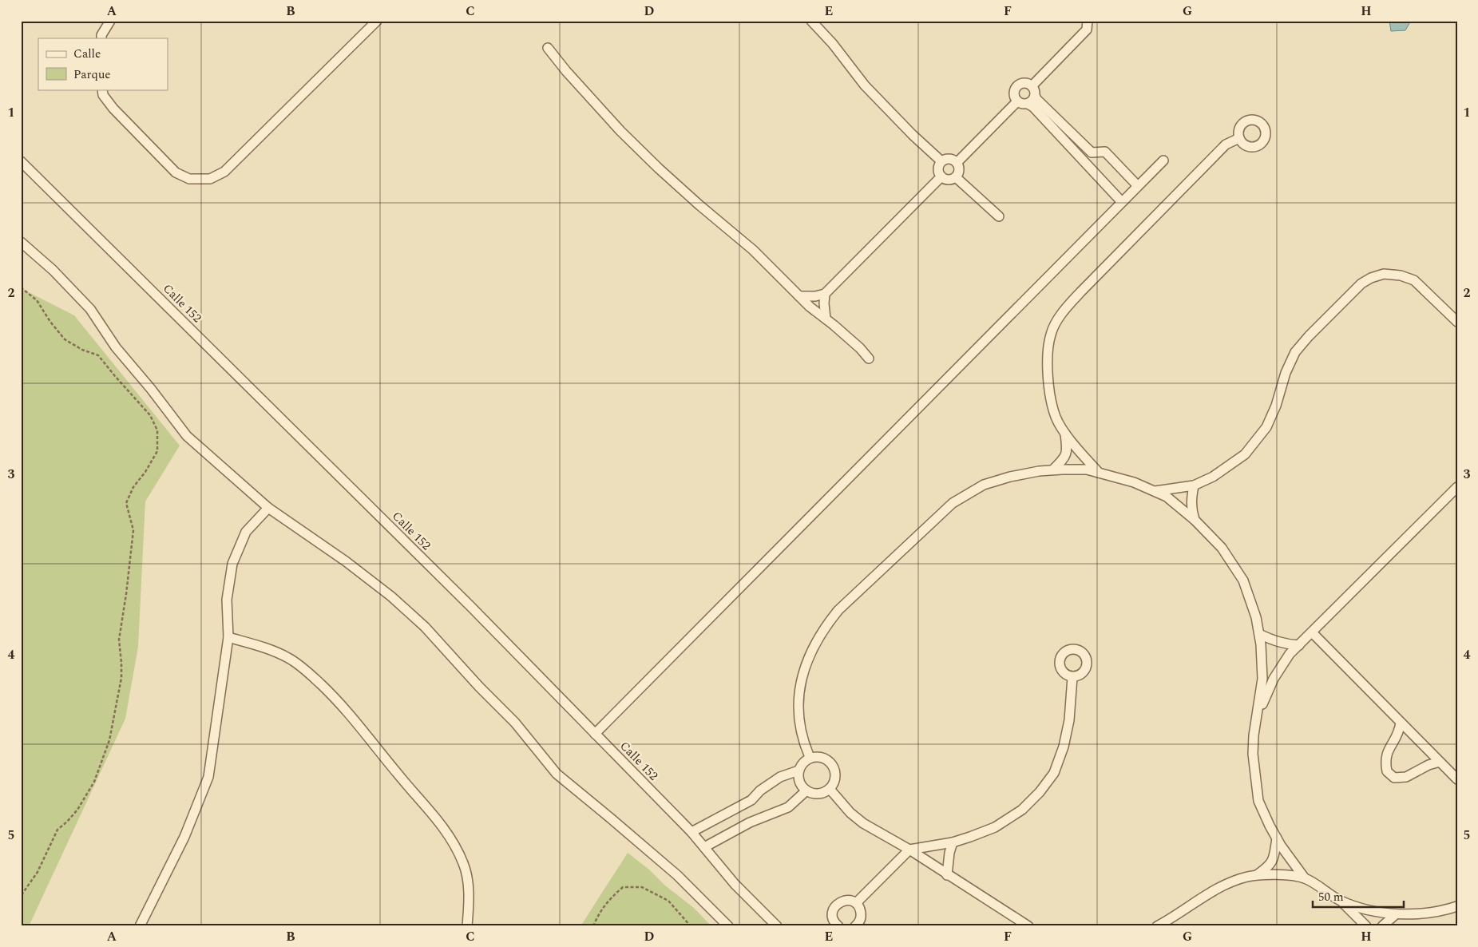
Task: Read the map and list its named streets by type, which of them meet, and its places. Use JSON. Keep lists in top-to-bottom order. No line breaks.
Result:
{"streets":{"street":["Calle 152"]},"legend":["Calle","Parque"],"scale_bar":"50 m","grid":{"columns":["A","B","C","D","E","F","G","H"],"rows":["1","2","3","4","5"]}}
